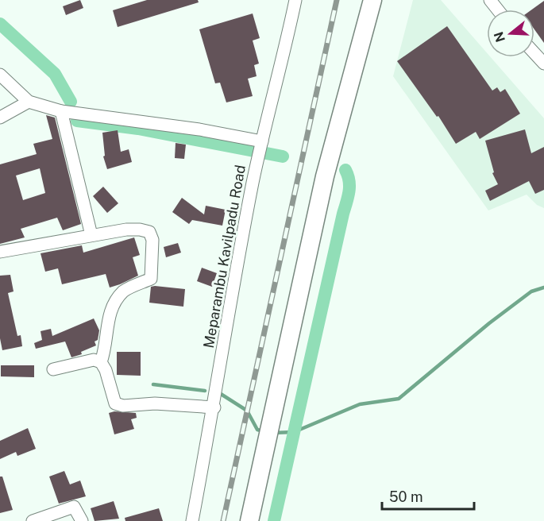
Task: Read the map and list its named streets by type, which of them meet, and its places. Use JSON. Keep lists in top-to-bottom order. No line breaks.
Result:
{"streets":{"street":["Meparambu Kavilpadu Road"]},"scale_bar":"50 m","north":"left"}
